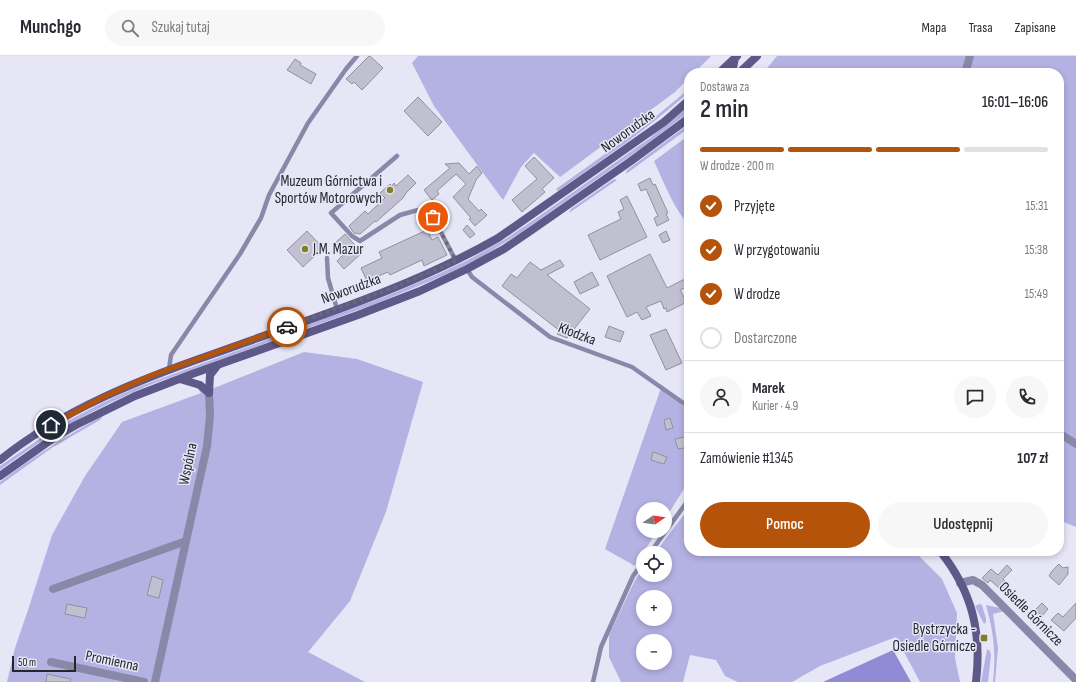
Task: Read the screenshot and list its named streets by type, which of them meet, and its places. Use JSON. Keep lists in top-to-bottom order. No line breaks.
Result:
{"streets":{"main road":["Noworudzka"],"street":["Wspólna","Osiedle Górnicze","Promienna"],"lane":["Kłodzka"]},"crossings":[["Noworudzka","Kłodzka"]],"places":{"other":["Muzeum Górnictwa i Sportów Motorowych","J.M. Mazur"],"transit":["Bystrzycka - Osiedle Górnicze"]},"scale_bar":"50 m","north":"right","page":{"header":"Munchgo","search":"Szukaj tutaj","nav":["Mapa","Trasa","Zapisane"],"heading":["2 min","Dostawa za","16:01–16:06"],"panel":["Marek","Kurier · 4.9","Zamówienie #1345","107 zł"],"bar":"W drodze · 200 m","list":[["Przyjęte","15:31"],["W przygotowaniu","15:38"],["W drodze","15:49"],"Dostarczone"],"buttons":["Pomoc","Udostępnij"],"map_buttons":["+","−"],"scale":"50 m"}}
